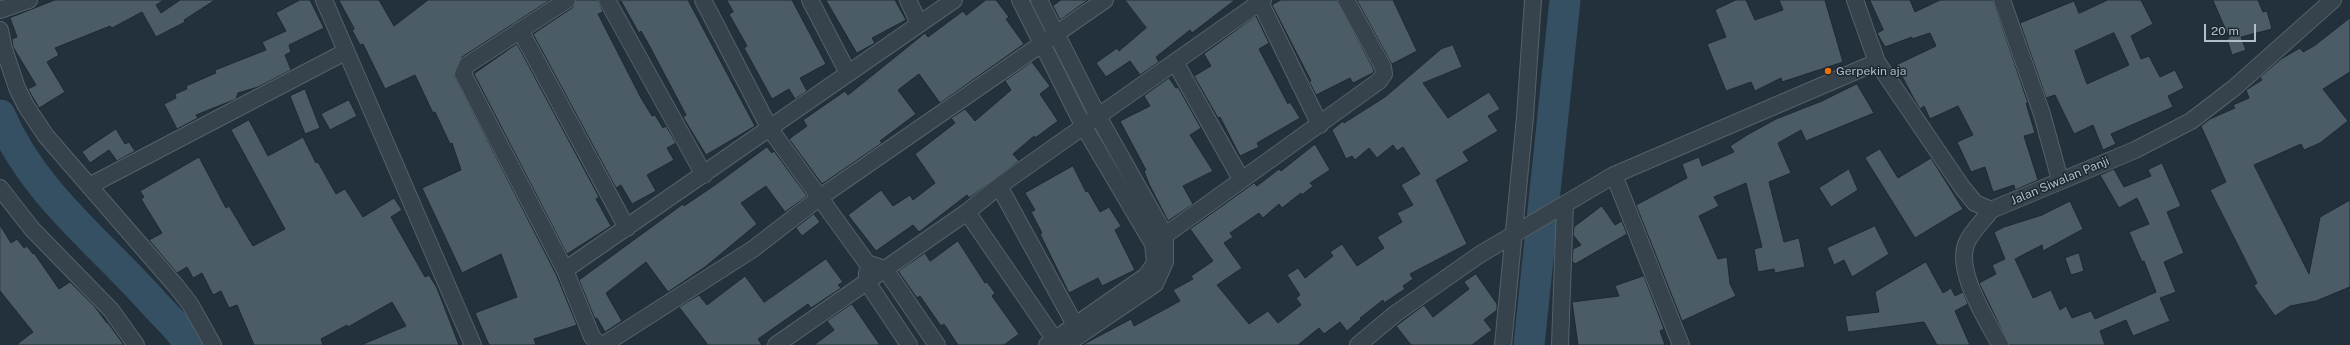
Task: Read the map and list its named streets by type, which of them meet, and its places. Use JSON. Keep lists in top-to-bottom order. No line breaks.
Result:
{"streets":{"street":["Jalan Siwalan Panji"]},"places":["Gerpekin aja"],"scale_bar":"20 m"}
